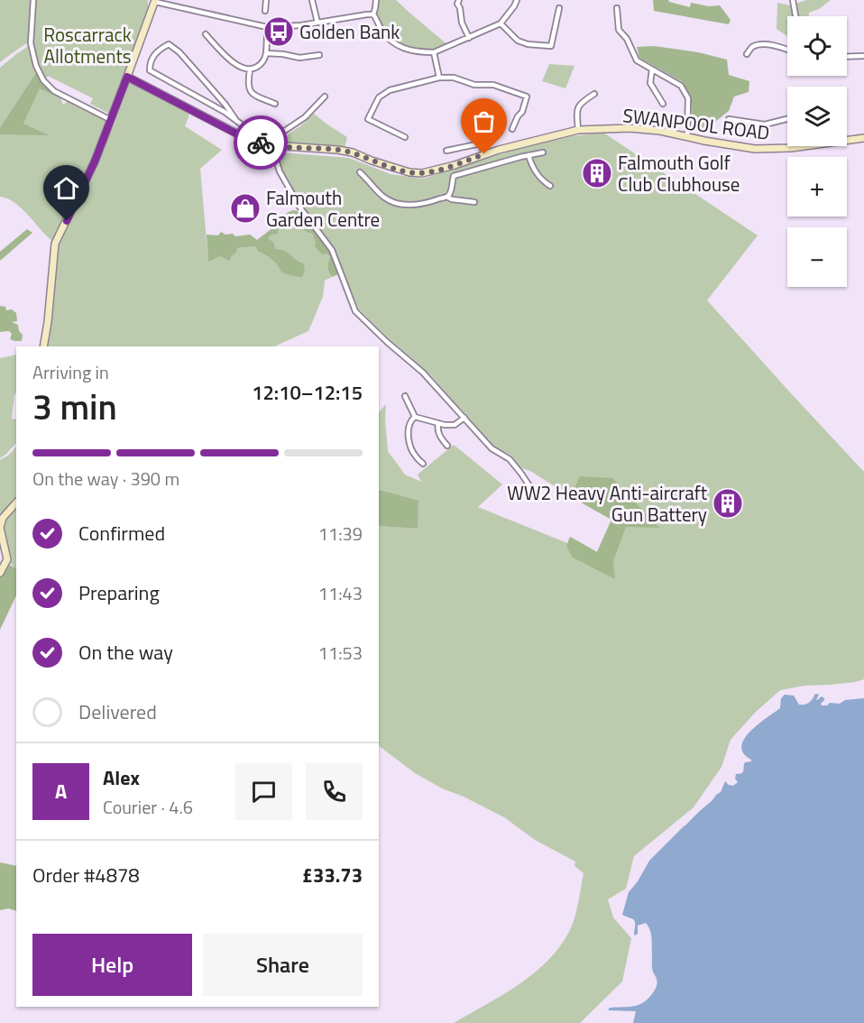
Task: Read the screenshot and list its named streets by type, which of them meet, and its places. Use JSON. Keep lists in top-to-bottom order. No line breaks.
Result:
{"streets":{"street":["SWANPOOL ROAD"]},"parks":["Roscarrack Allotments"],"places":{"bus stop":["Golden Bank"],"building":["Falmouth Golf Club Clubhouse","WW2 Heavy Anti-aircraft Gun Battery"],"shop":["Falmouth Garden Centre"]},"page":{"map_buttons":["+","−"],"heading":["3 min","Arriving in","12:10–12:15"],"panel":["Alex","Courier · 4.6","Order #4878","£33.73"],"bar":"On the way · 390 m","list":[["Confirmed","11:39"],["Preparing","11:43"],["On the way","11:53"],"Delivered"],"round":"A","buttons":["Help","Share"]}}
